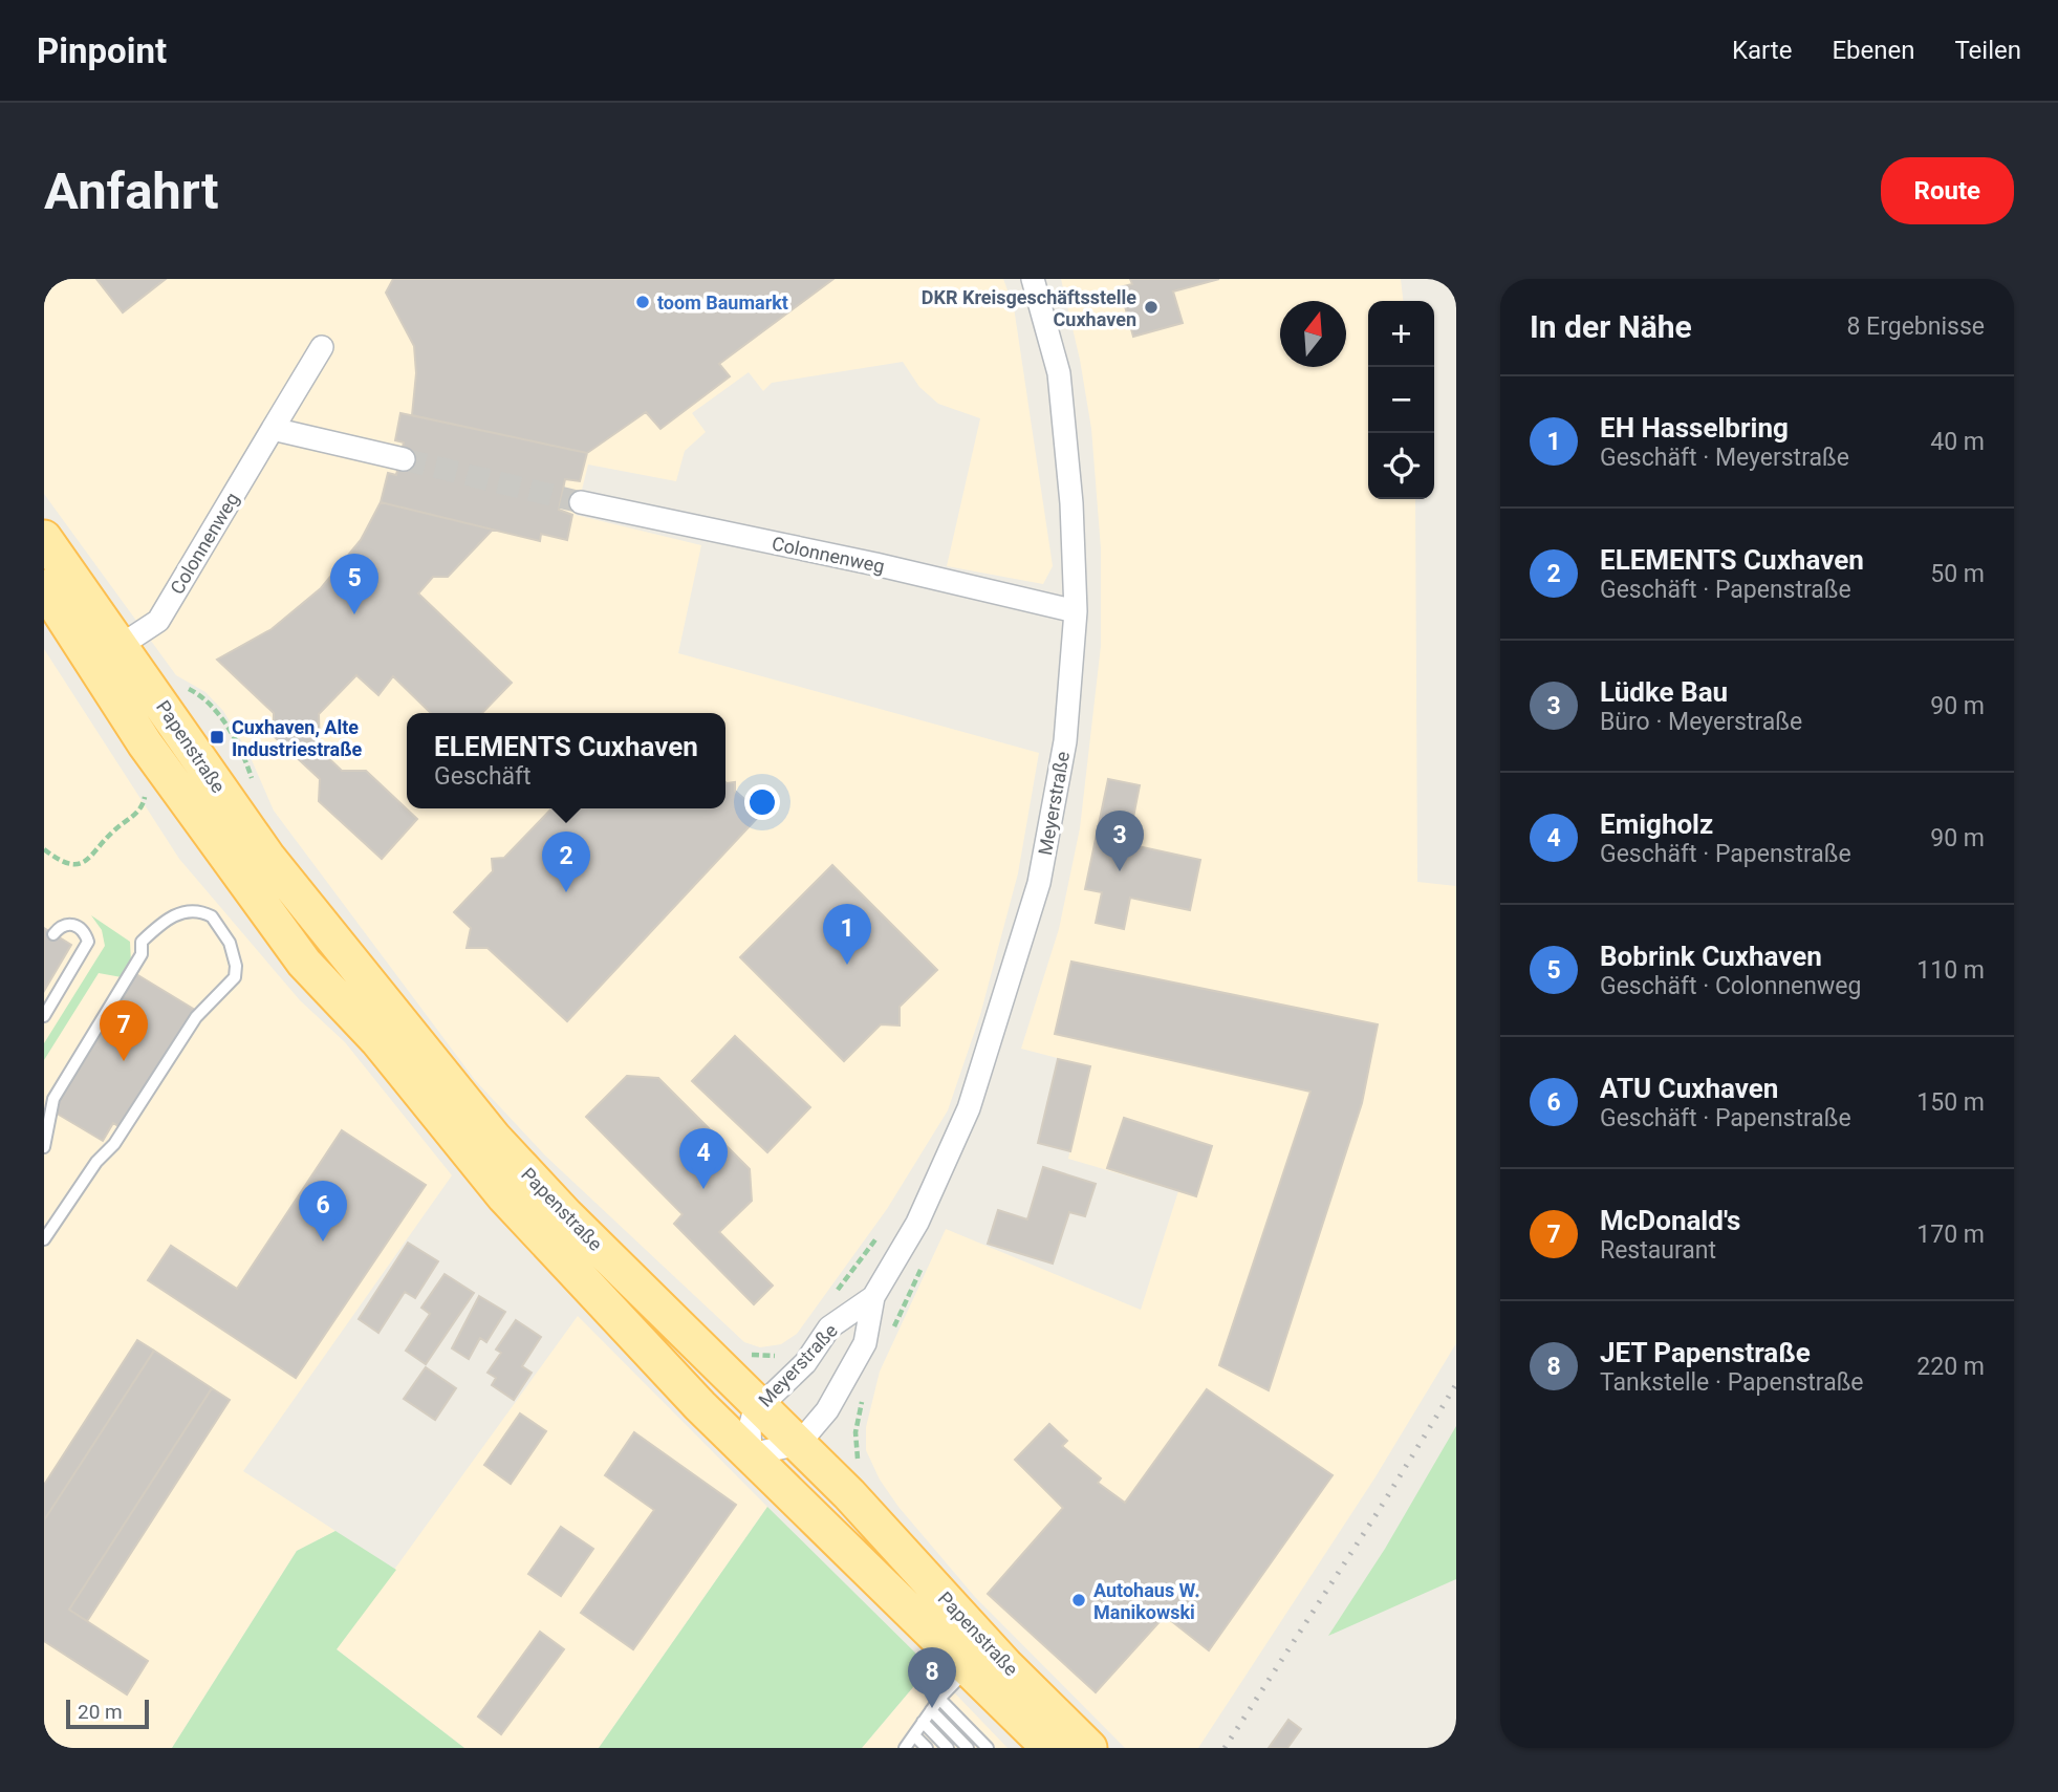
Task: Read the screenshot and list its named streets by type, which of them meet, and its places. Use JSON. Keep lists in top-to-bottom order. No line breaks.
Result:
{"streets":{"main road":["Papenstraße"],"street":["Colonnenweg","Meyerstraße"]},"crossings":[["Colonnenweg","Papenstraße"],["Colonnenweg","Meyerstraße"],["Papenstraße","Meyerstraße"]],"places":{"other":["toom Baumarkt","DKR Kreisgeschäftsstelle Cuxhaven","Autohaus W. Manikowski"],"transit":["Cuxhaven, Alte Industriestraße"]},"scale_bar":"20 m","north":"top","page":{"header":"Pinpoint","nav":["Karte","Ebenen","Teilen"],"buttons":"Route","title":"Anfahrt","heading":["In der Nähe","8 Ergebnisse"],"map_buttons":["+","−"],"list":[{"mark":"1","name":"EH Hasselbring","note":"Geschäft · Meyerstraße","value":"40 m"},{"mark":"2","name":"ELEMENTS Cuxhaven","note":"Geschäft · Papenstraße","value":"50 m"},{"mark":"3","name":"Lüdke Bau","note":"Büro · Meyerstraße","value":"90 m"},{"mark":"4","name":"Emigholz","note":"Geschäft · Papenstraße","value":"90 m"},{"mark":"5","name":"Bobrink Cuxhaven","note":"Geschäft · Colonnenweg","value":"110 m"},{"mark":"6","name":"ATU Cuxhaven","note":"Geschäft · Papenstraße","value":"150 m"},{"mark":"7","name":"McDonald's","note":"Restaurant","value":"170 m"},{"mark":"8","name":"JET Papenstraße","note":"Tankstelle · Papenstraße","value":"220 m"}],"pins":["5","3","2","1","7","4","6","8"],"popup":["ELEMENTS Cuxhaven","Geschäft"],"scale":"20 m"}}
